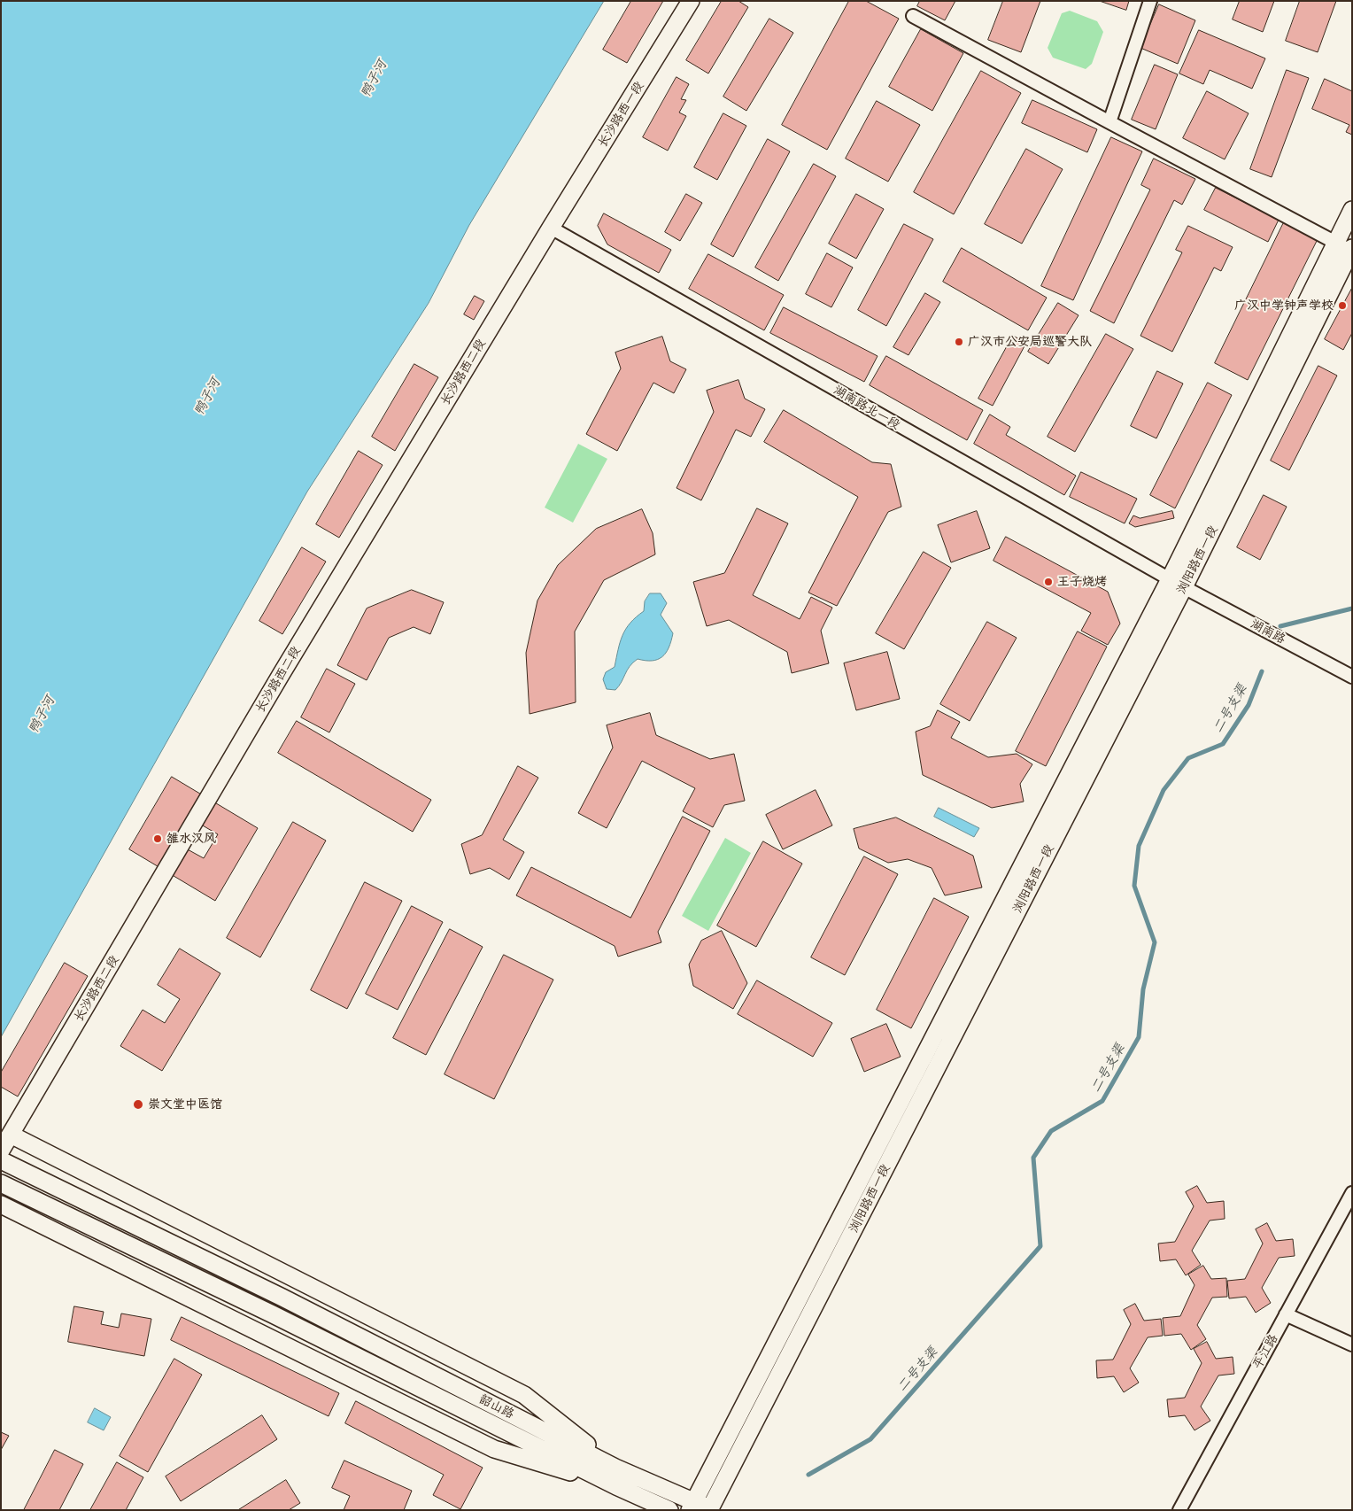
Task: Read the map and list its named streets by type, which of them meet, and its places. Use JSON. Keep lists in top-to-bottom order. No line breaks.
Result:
{"streets":{"street":["长沙路西一段","长沙路西二段","湖南路北一段","浏阳路西一段","湖南路","平江路","韶山路"]},"crossings":[["长沙路西一段","长沙路西二段"],["长沙路西一段","湖南路北一段"],["长沙路西二段","湖南路北一段"],["湖南路北一段","浏阳路西一段"],["湖南路北一段","湖南路"],["浏阳路西一段","湖南路"],["浏阳路西一段","韶山路"]],"water":["鸭子河","二号支渠"],"places":["广汉中学钟声学校","广汉市公安局巡警大队","王子烧烤","雒水汉风","崇文堂中医馆"]}
